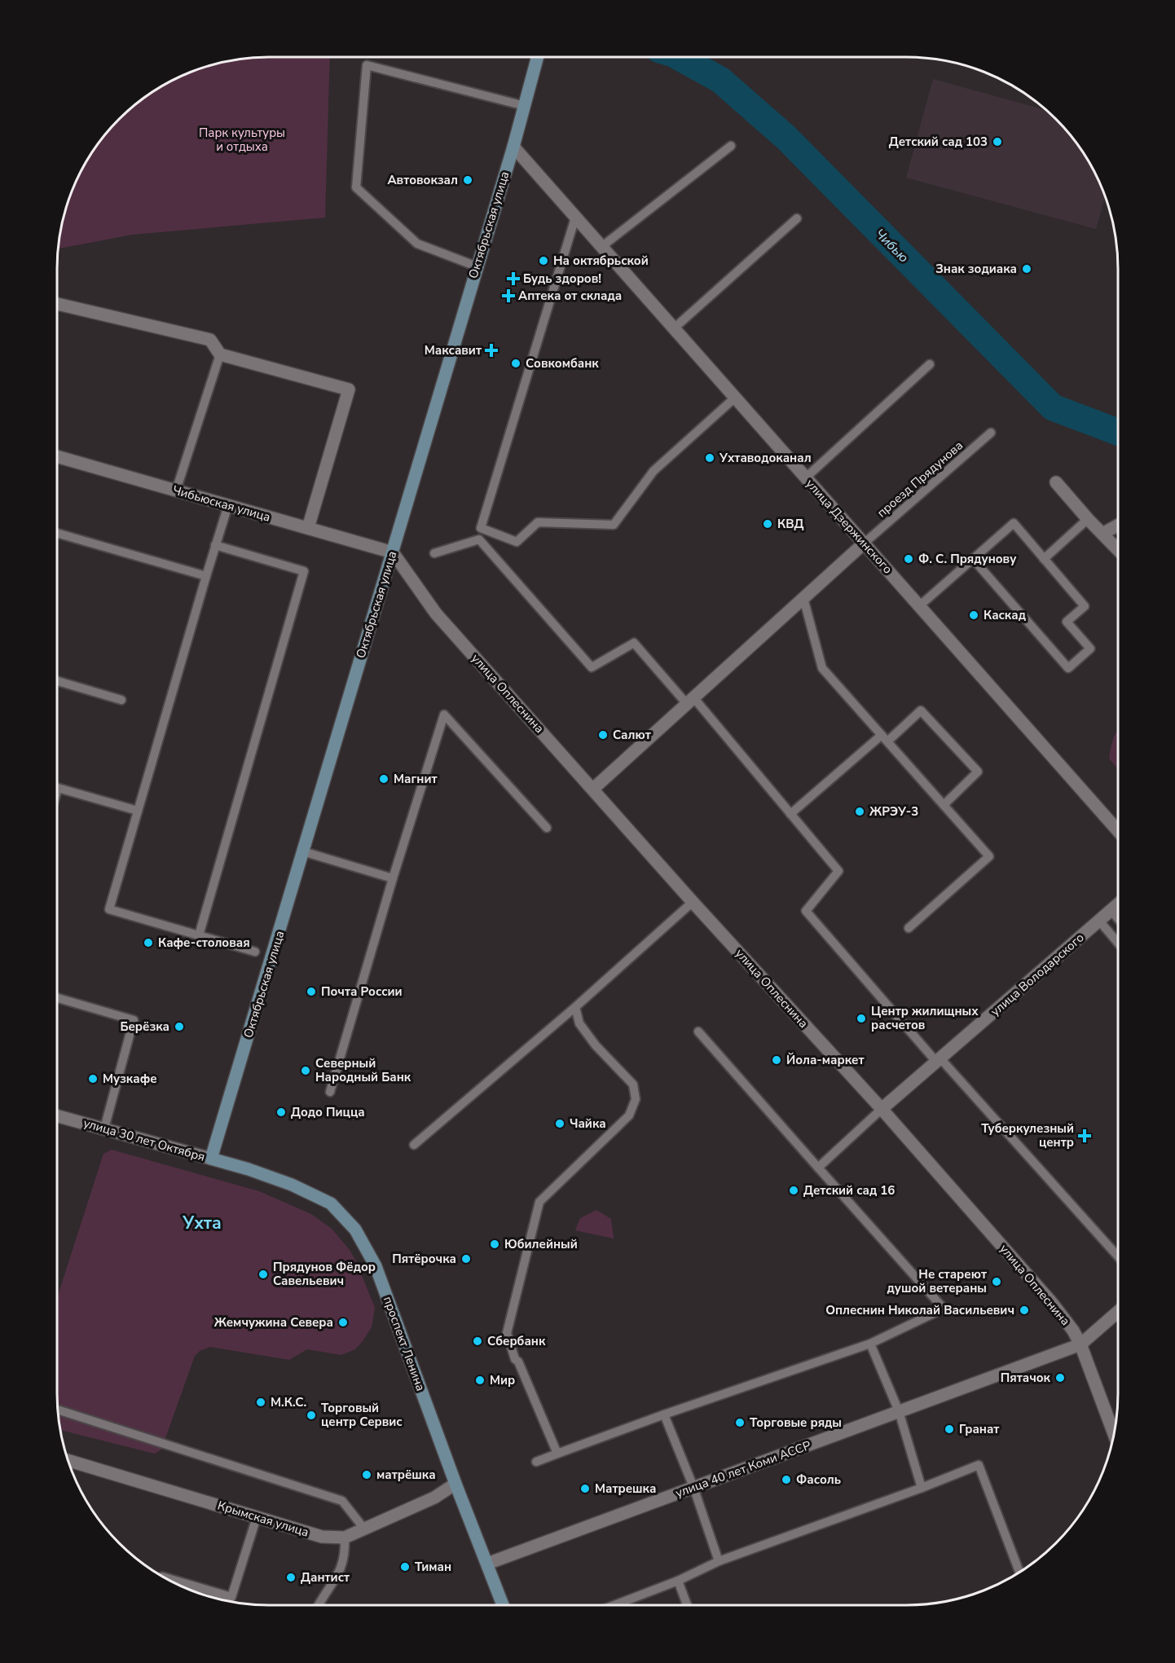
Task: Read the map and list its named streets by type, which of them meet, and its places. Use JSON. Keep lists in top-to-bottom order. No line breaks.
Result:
{"streets":{"main road":["Октябрьская улица","проспект Ленина"],"street":["Чибьюская улица","улица Дзержинского","улица Оплеснина","улица Володарского","улица 30 лет Октября","улица 40 лет Коми АССР","Крымская улица"],"lane":["проезд Прядунова"]},"crossings":[["Октябрьская улица","Чибьюская улица"],["Октябрьская улица","улица Дзержинского"],["Октябрьская улица","улица Оплеснина"],["Октябрьская улица","улица 30 лет Октября"],["Октябрьская улица","проспект Ленина"],["проезд Прядунова","улица Дзержинского"],["Чибьюская улица","улица Оплеснина"],["улица Оплеснина","улица Володарского"],["улица Оплеснина","улица 40 лет Коми АССР"],["улица 30 лет Октября","проспект Ленина"],["проспект Ленина","улица 40 лет Коми АССР"]],"districts":["Ухта"],"water":["Чибью"],"parks":["Парк культуры и отдыха"],"places":{"other":["Детский сад 103","Автовокзал","На октябрьской","Знак зодиака","Совкомбанк","Ухтаводоканал","КВД","Ф. С. Прядунову","Каскад","Салют","Магнит","ЖРЭУ-3","Кафе-столовая","Почта России","Центр жилищных расчетов","Берёзка","Йола-маркет","Северный Народный Банк","Музкафе","Додо Пицца","Чайка","Детский сад 16","Юбилейный","Пятёрочка","Прядунов Фёдор Савельевич","Не стареют душой ветераны","Оплеснин Николай Васильевич","Жемчужина Севера","Сбербанк","Пятачок","Мир","М.К.С.","Торговый центр Сервис","Торговые ряды","Гранат","матрёшка","Фасоль","Матрешка","Тиман","Дантист"],"health":["Будь здоров!","Аптека от склада","Максавит","Туберкулезный центр"]}}
